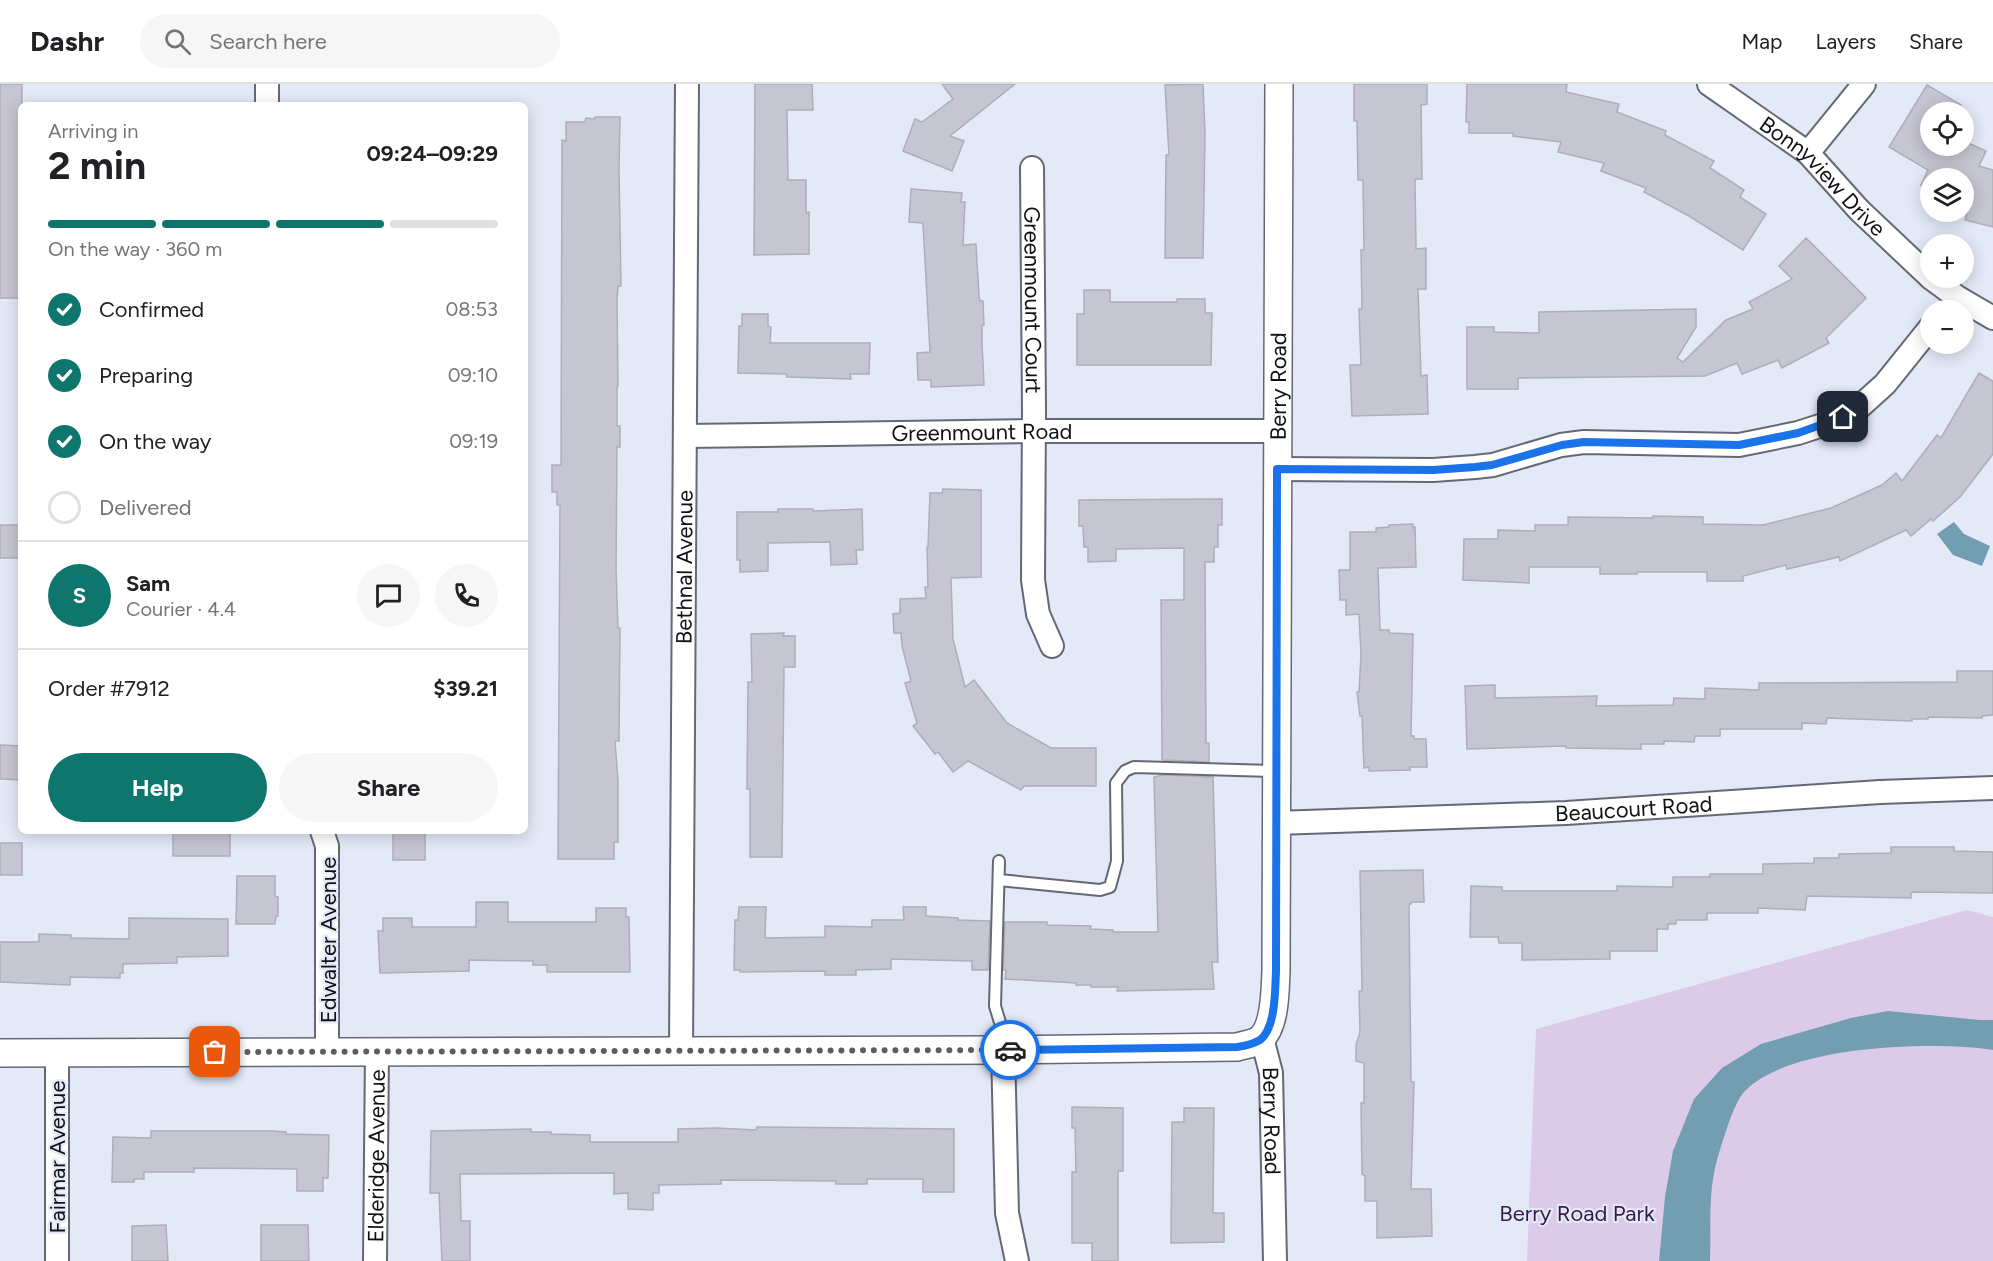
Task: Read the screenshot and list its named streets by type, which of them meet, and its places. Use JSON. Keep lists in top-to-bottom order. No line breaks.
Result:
{"streets":{"street":["Bonnyview Drive","Greenmount Court","Berry Road","Greenmount Road","Bethnal Avenue","Beaucourt Road","Edwalter Avenue","Elderidge Avenue","Fairmar Avenue"]},"crossings":[["Greenmount Court","Greenmount Road"],["Berry Road","Greenmount Road"],["Berry Road","Beaucourt Road"],["Greenmount Road","Bethnal Avenue"]],"parks":["Berry Road Park"],"page":{"header":"Dashr","search":"Search here","nav":["Map","Layers","Share"],"map_buttons":["+","−"],"heading":["2 min","Arriving in","09:24–09:29"],"panel":["Sam","Courier · 4.4","Order #7912","$39.21"],"bar":"On the way · 360 m","list":[["Confirmed","08:53"],["Preparing","09:10"],["On the way","09:19"],"Delivered"],"round":"S","buttons":["Help","Share"]}}
